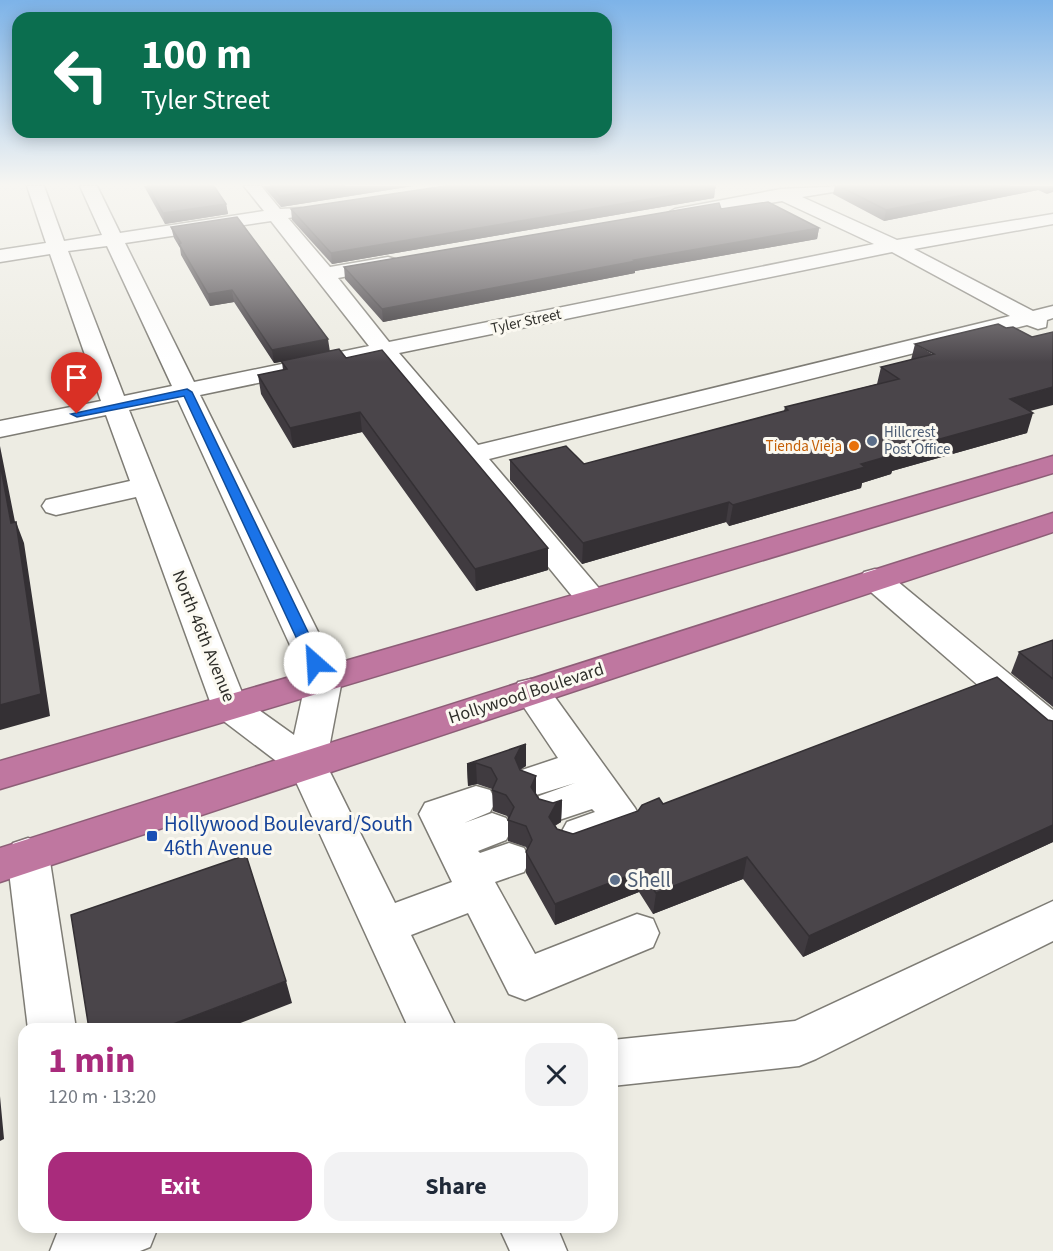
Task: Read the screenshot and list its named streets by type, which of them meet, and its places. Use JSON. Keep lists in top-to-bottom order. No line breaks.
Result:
{"streets":{"highway":["Hollywood Boulevard"],"street":["Tyler Street","North 46th Avenue"]},"crossings":[["Tyler Street","North 46th Avenue"],["North 46th Avenue","Hollywood Boulevard"]],"places":{"other":["Hillcrest Post Office","Tienda Vieja","Shell"],"transit":["Hollywood Boulevard/South 46th Avenue"]},"page":{"turn":["100 m","Tyler Street"],"heading":["1 min","120 m · 13:20"],"buttons":["Exit","Share"]}}
